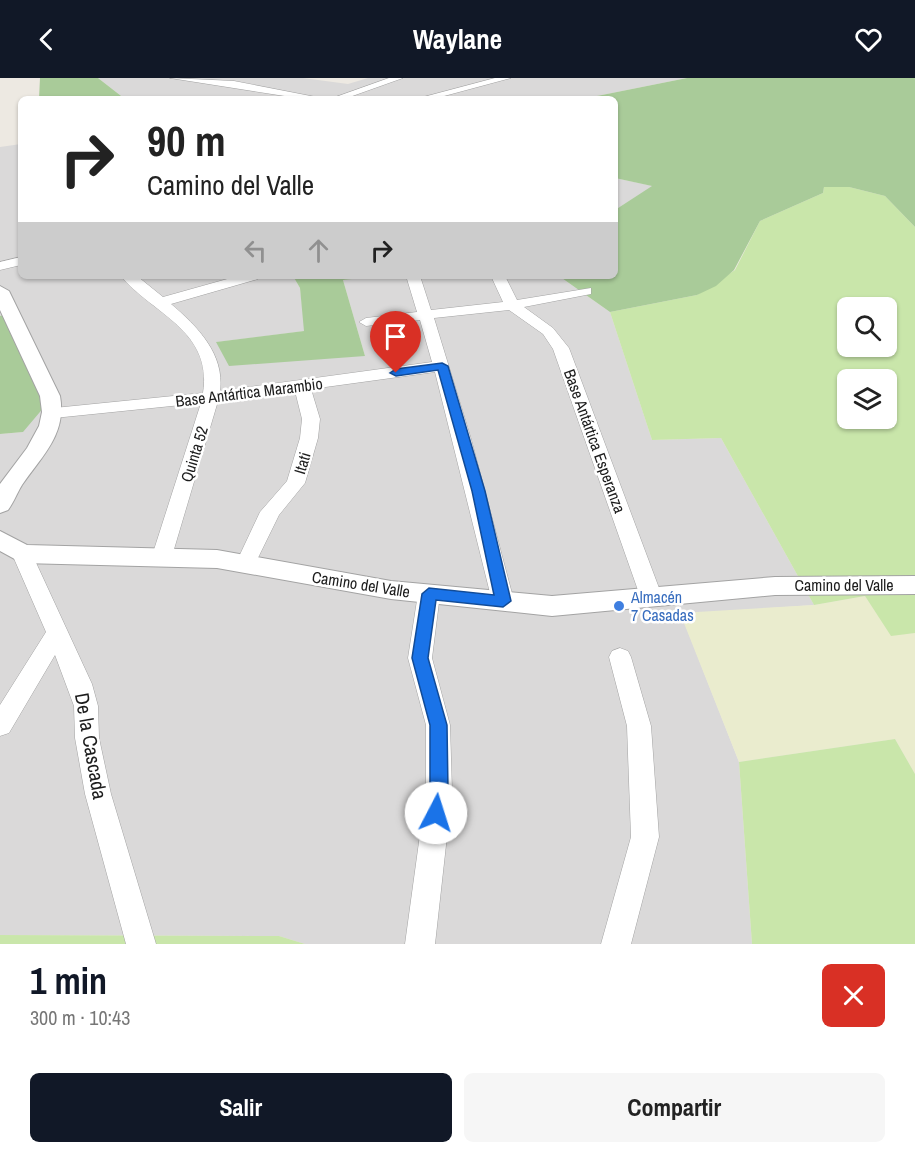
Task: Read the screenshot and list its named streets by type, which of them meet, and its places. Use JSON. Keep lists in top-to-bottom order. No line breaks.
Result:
{"streets":{"street":["Base Antártica Marambio","Base Antártica Esperanza","Quinta 52","Itati","Camino del Valle","De la Cascada"]},"crossings":[["Base Antártica Marambio","Quinta 52"],["Base Antártica Marambio","Itati"],["Base Antártica Esperanza","Camino del Valle"],["Quinta 52","Camino del Valle"],["Itati","Camino del Valle"],["Camino del Valle","De la Cascada"]],"places":["Almacén 7 Casadas"],"page":{"header":"Waylane","turn":["90 m","Camino del Valle"],"heading":["1 min","300 m · 10:43"],"buttons":["Salir","Compartir"]}}
